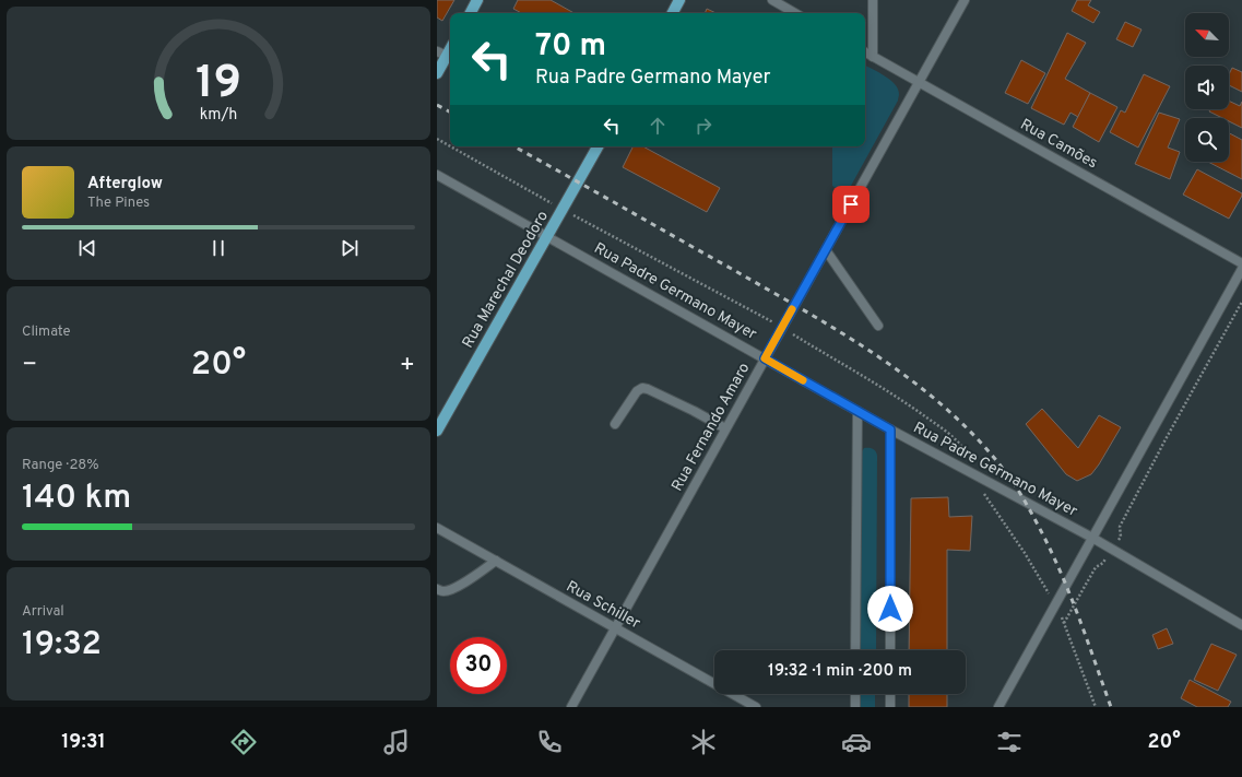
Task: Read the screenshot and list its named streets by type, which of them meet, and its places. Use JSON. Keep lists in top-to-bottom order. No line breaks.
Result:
{"streets":{"main road":["Rua Marechal Deodoro"],"street":["Rua Camões","Rua Padre Germano Mayer","Rua Fernando Amaro","Rua Schiller"]},"crossings":[["Rua Camões","Rua Fernando Amaro"],["Rua Marechal Deodoro","Rua Padre Germano Mayer"],["Rua Padre Germano Mayer","Rua Fernando Amaro"],["Rua Fernando Amaro","Rua Schiller"]],"north":"top left","page":{"turn":["70 m","Rua Padre Germano Mayer"],"song":["Afterglow","The Pines"],"tile":["Climate",["Range · 28%","140 km"],["Arrival","19:32"]],"heat":["−","20°","+"],"limit":"30","trip":"19:32 · 1 min · 200 m","tabs":["19:31","20°"],"gauge":["19","km/h"]}}
